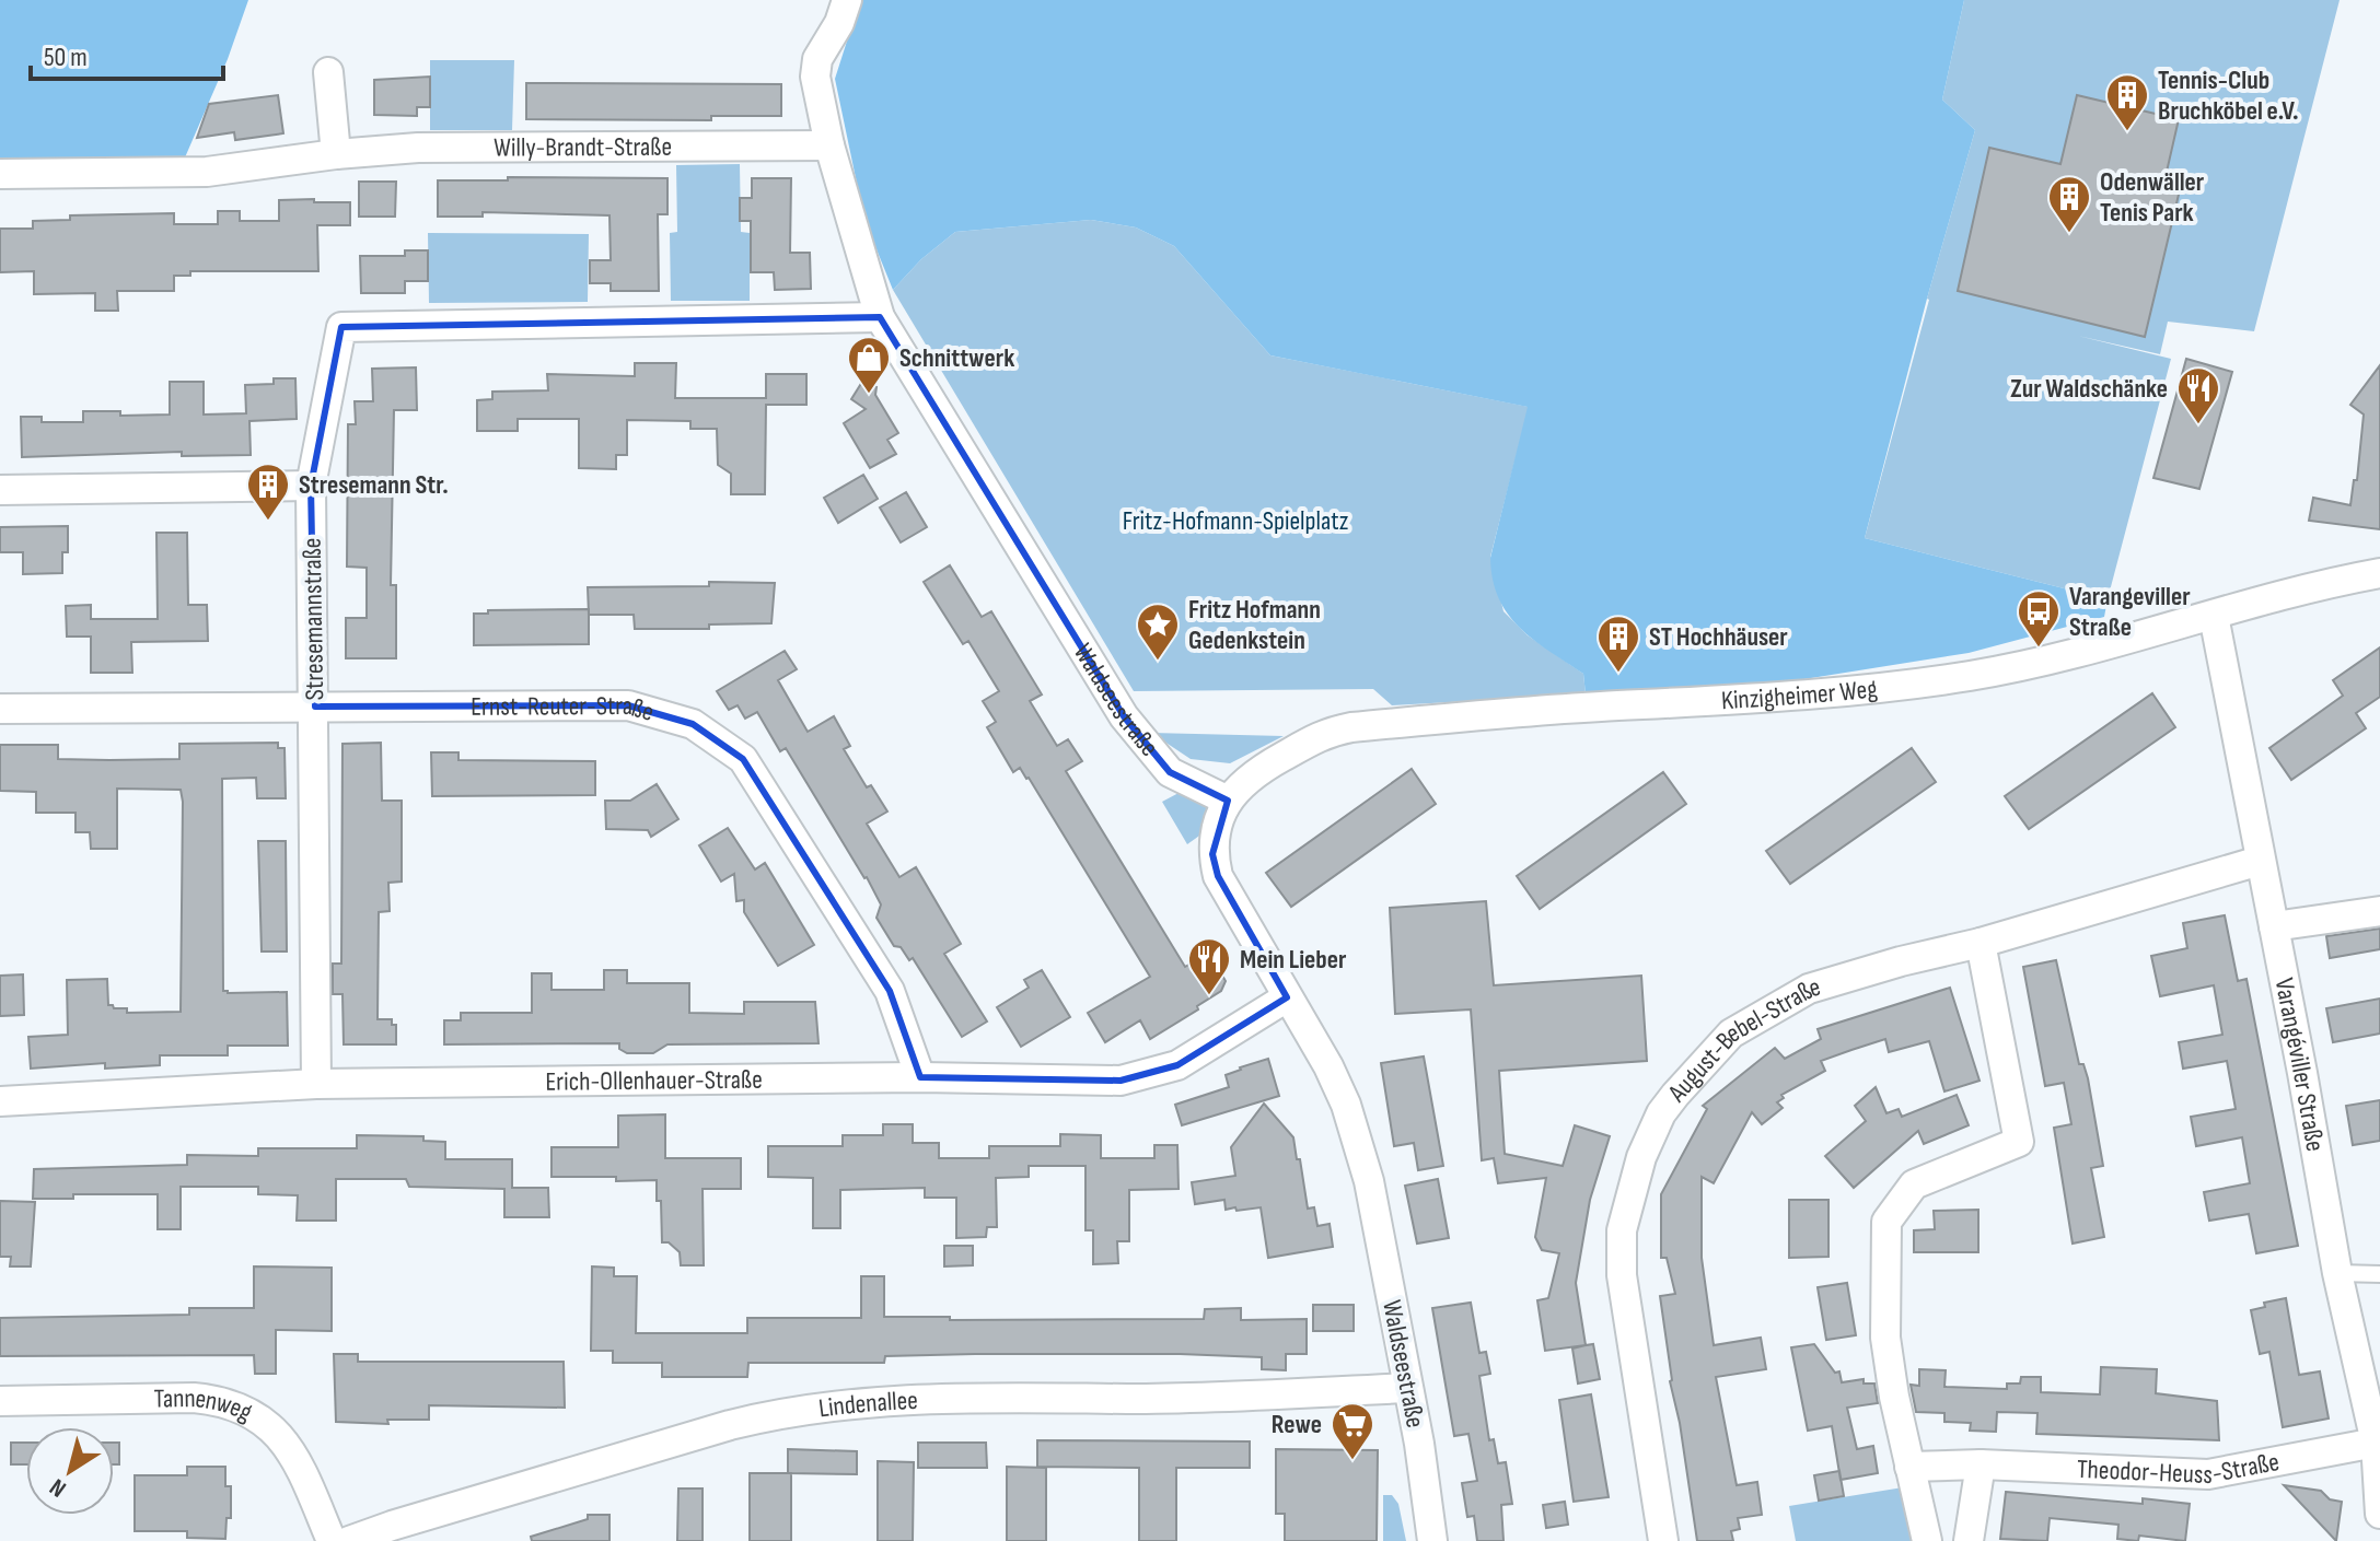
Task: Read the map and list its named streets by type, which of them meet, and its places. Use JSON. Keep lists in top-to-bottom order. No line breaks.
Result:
{"streets":{"street":["Willy-Brandt-Straße","Stresemannstraße","Kinzigheimer Weg","Waldseestraße","Ernst-Reuter-Straße","August-Bebel-Straße","Varangéviller Straße","Erich-Ollenhauer-Straße","Lindenallee","Tannenweg","Theodor-Heuss-Straße"]},"crossings":[["Willy-Brandt-Straße","Waldseestraße"],["Stresemannstraße","Waldseestraße"],["Stresemannstraße","Ernst-Reuter-Straße"],["Stresemannstraße","Erich-Ollenhauer-Straße"],["Kinzigheimer Weg","Waldseestraße"],["Kinzigheimer Weg","Varangéviller Straße"],["Waldseestraße","Erich-Ollenhauer-Straße"],["Waldseestraße","Lindenallee"],["Ernst-Reuter-Straße","Erich-Ollenhauer-Straße"],["August-Bebel-Straße","Varangéviller Straße"],["Varangéviller Straße","Theodor-Heuss-Straße"]],"parks":["Fritz-Hofmann-Spielplatz"],"places":{"building":["Tennis-Club Bruchköbel e.V.","Odenwäller Tenis Park","Stresemann Str.","ST Hochhäuser"],"shop":["Schnittwerk"],"restaurant":["Zur Waldschänke","Mein Lieber"],"bus stop":["Varangeviller Straße"],"place":["Fritz Hofmann Gedenkstein"],"supermarket":["Rewe"]},"scale_bar":"50 m","north":"bottom left"}
